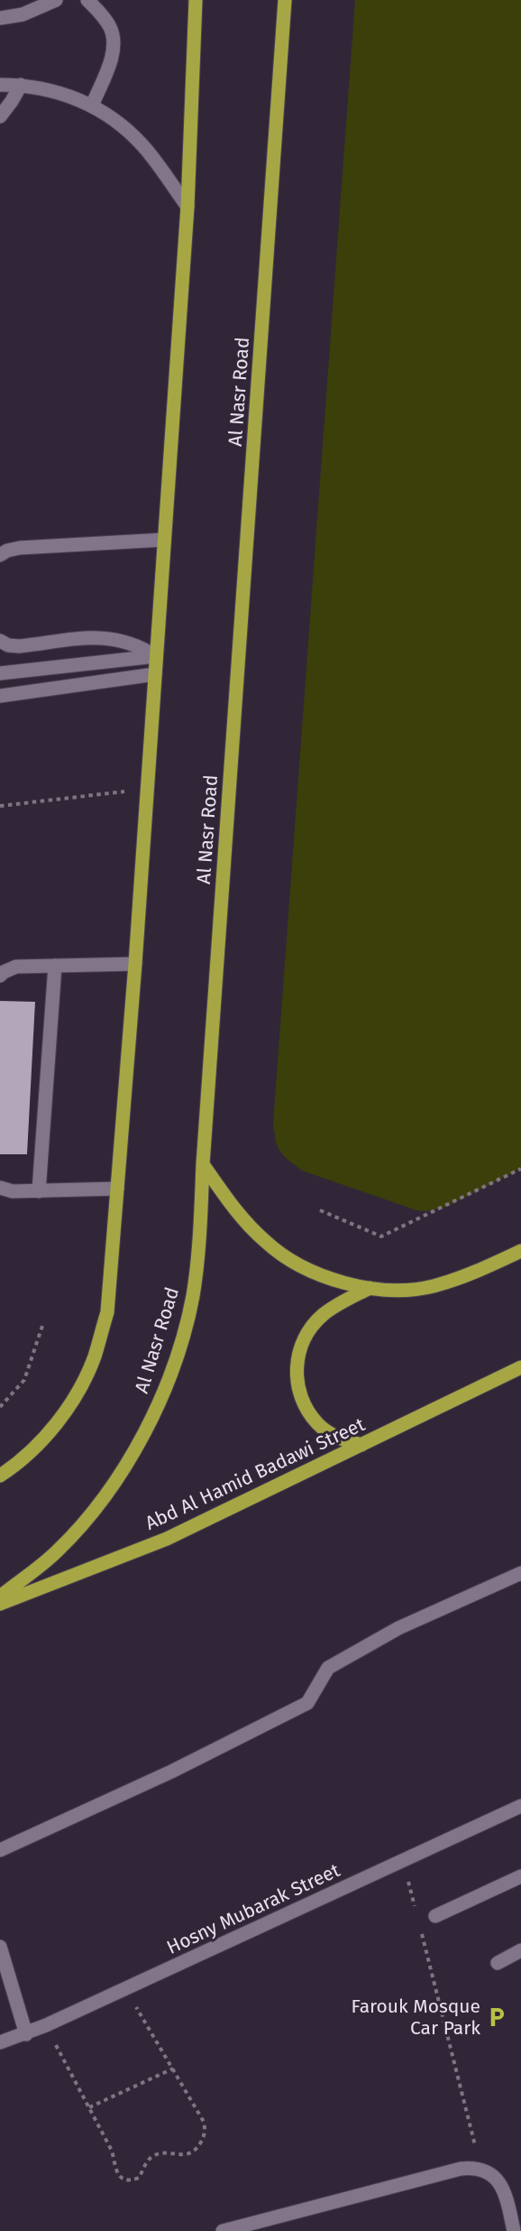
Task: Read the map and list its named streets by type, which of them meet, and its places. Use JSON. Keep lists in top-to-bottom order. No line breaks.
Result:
{"streets":{"main road":["Al Nasr Road","Abd Al Hamid Badawi Street"],"street":["Hosny Mubarak Street"]},"places":{"parking":["Farouk Mosque Car Park"]}}
